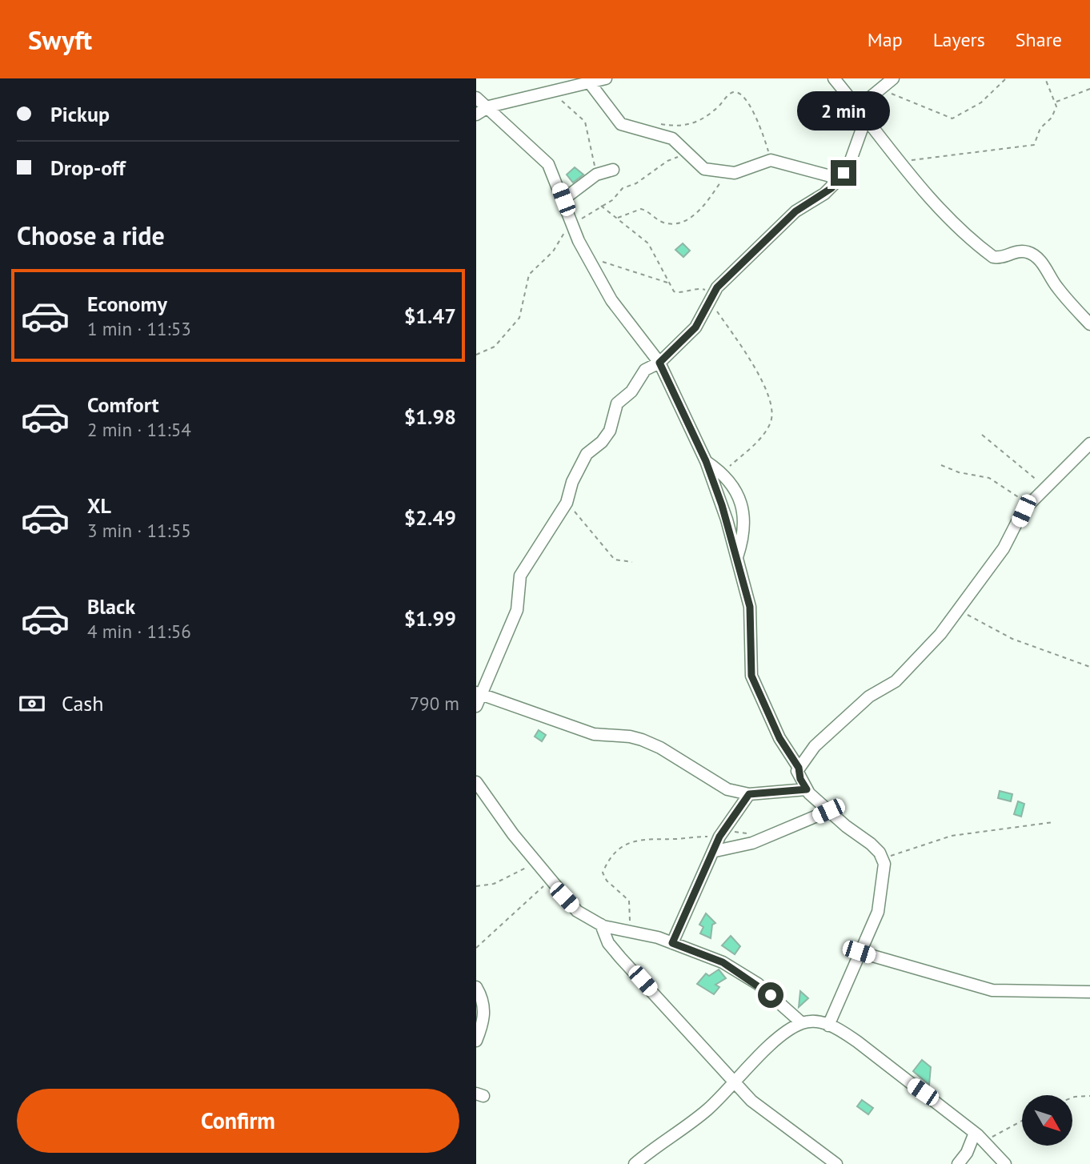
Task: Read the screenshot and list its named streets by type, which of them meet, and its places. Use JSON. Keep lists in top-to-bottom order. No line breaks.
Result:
{"north":"bottom right","page":{"header":"Swyft","nav":["Map","Layers","Share"],"banner":["Pickup","Drop-off"],"bubble":"2 min","heading":"Choose a ride","list":[{"name":"Economy","note":"1 min · 11:53","value":"$1.47"},{"name":"Comfort","note":"2 min · 11:54","value":"$1.98"},{"name":"XL","note":"3 min · 11:55","value":"$2.49"},{"name":"Black","note":"4 min · 11:56","value":"$1.99"}],"pay":["Cash","790 m"],"buttons":"Confirm"}}
